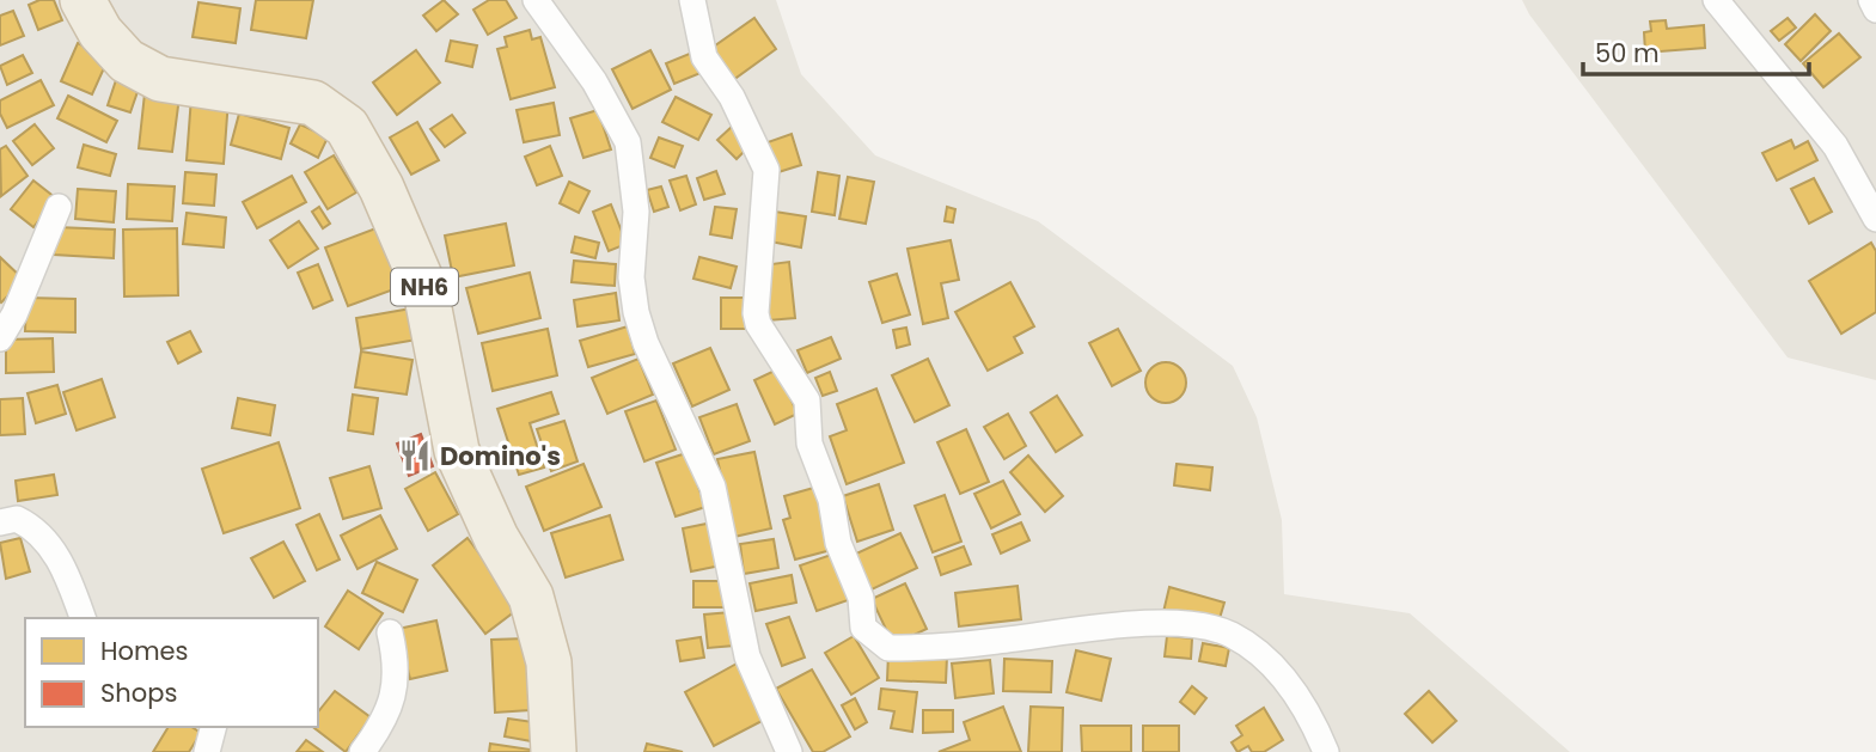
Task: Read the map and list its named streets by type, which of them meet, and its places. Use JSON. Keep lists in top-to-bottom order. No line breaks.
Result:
{"streets":{"highway":["NH6"]},"places":{"restaurant":["Domino's"]},"legend":["Homes","Shops"],"scale_bar":"50 m"}
